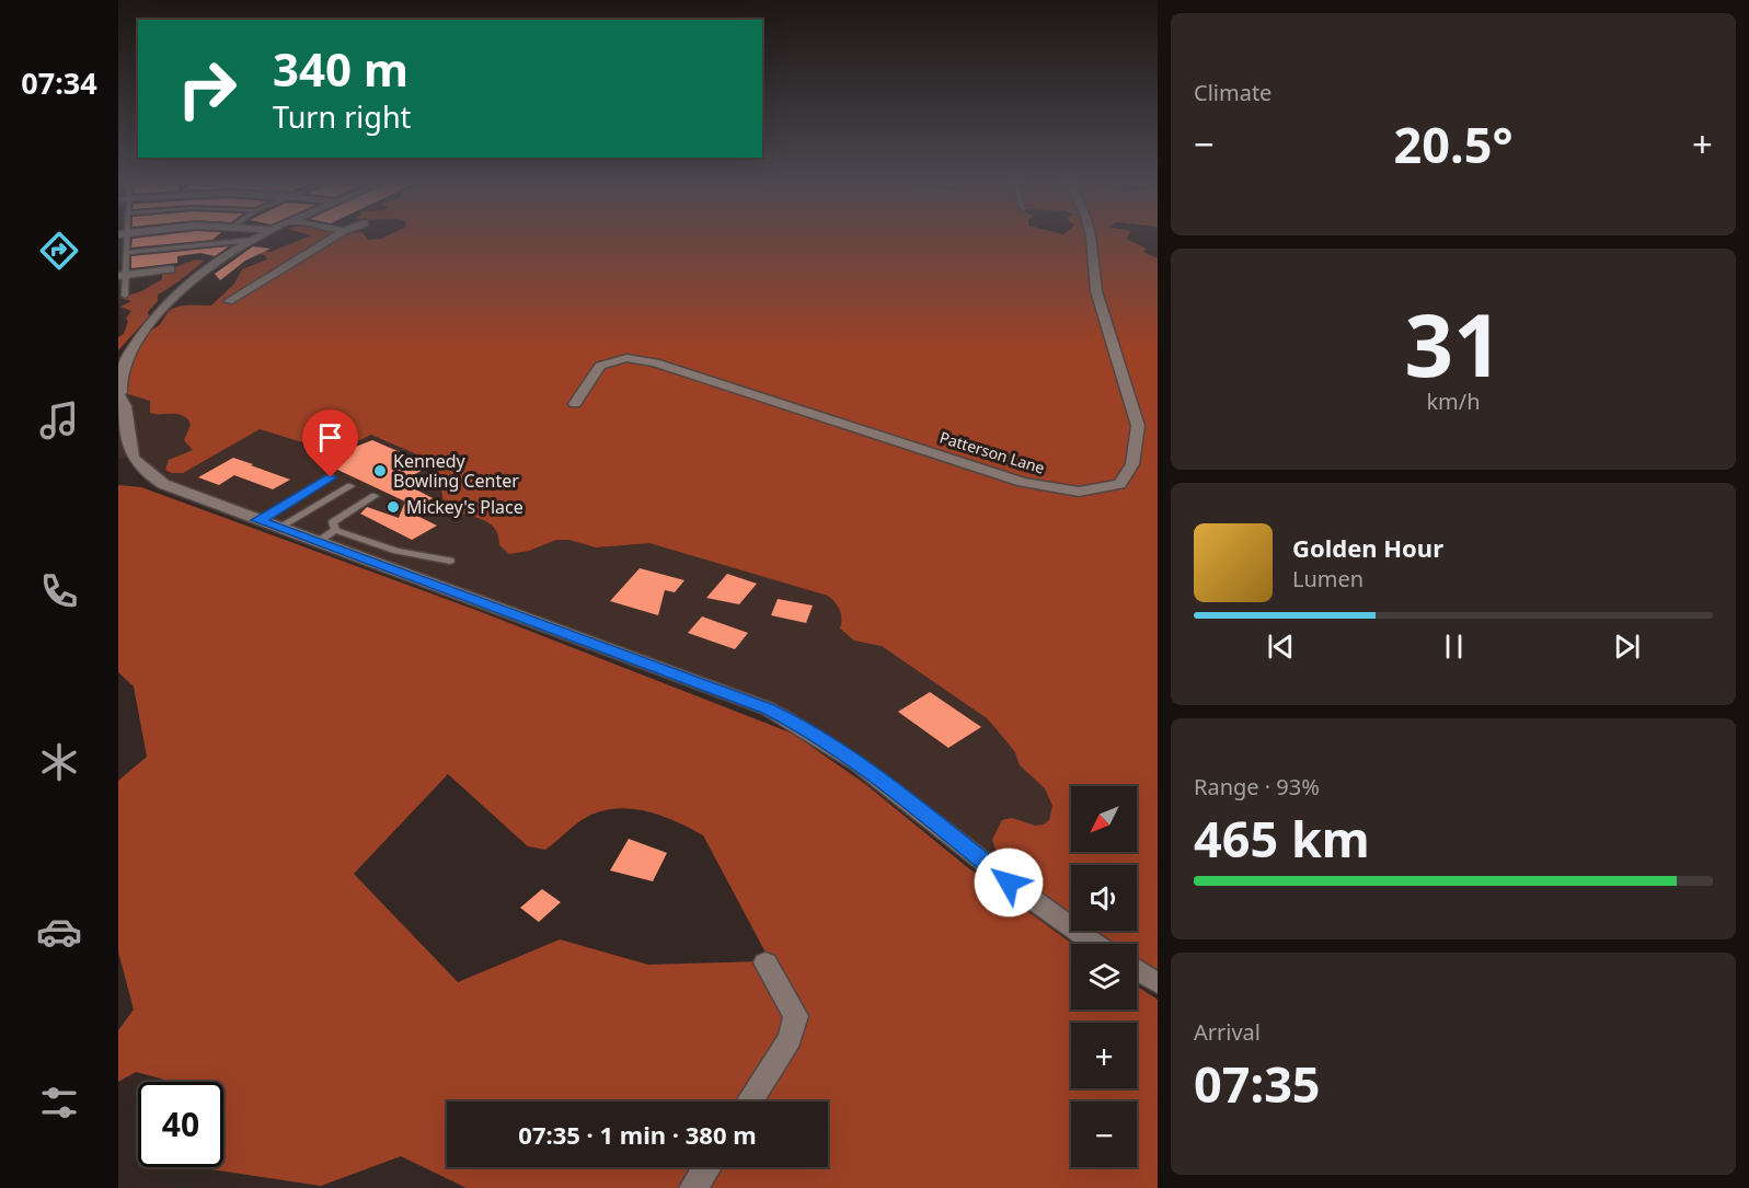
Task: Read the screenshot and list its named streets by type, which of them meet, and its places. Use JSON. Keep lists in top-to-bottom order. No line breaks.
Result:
{"streets":{"street":["Patterson Lane"]},"places":["Kennedy Bowling Center","Mickey's Place"],"north":"bottom left","page":{"tabs":"07:34","tile":["Climate",["31","km/h"],["Range · 93%","465 km"],["Arrival","07:35"]],"turn":["340 m","Turn right"],"heat":["−","20.5°","+"],"song":["Golden Hour","Lumen"],"map_buttons":["+","−"],"limit":"40","trip":"07:35 · 1 min · 380 m"}}
